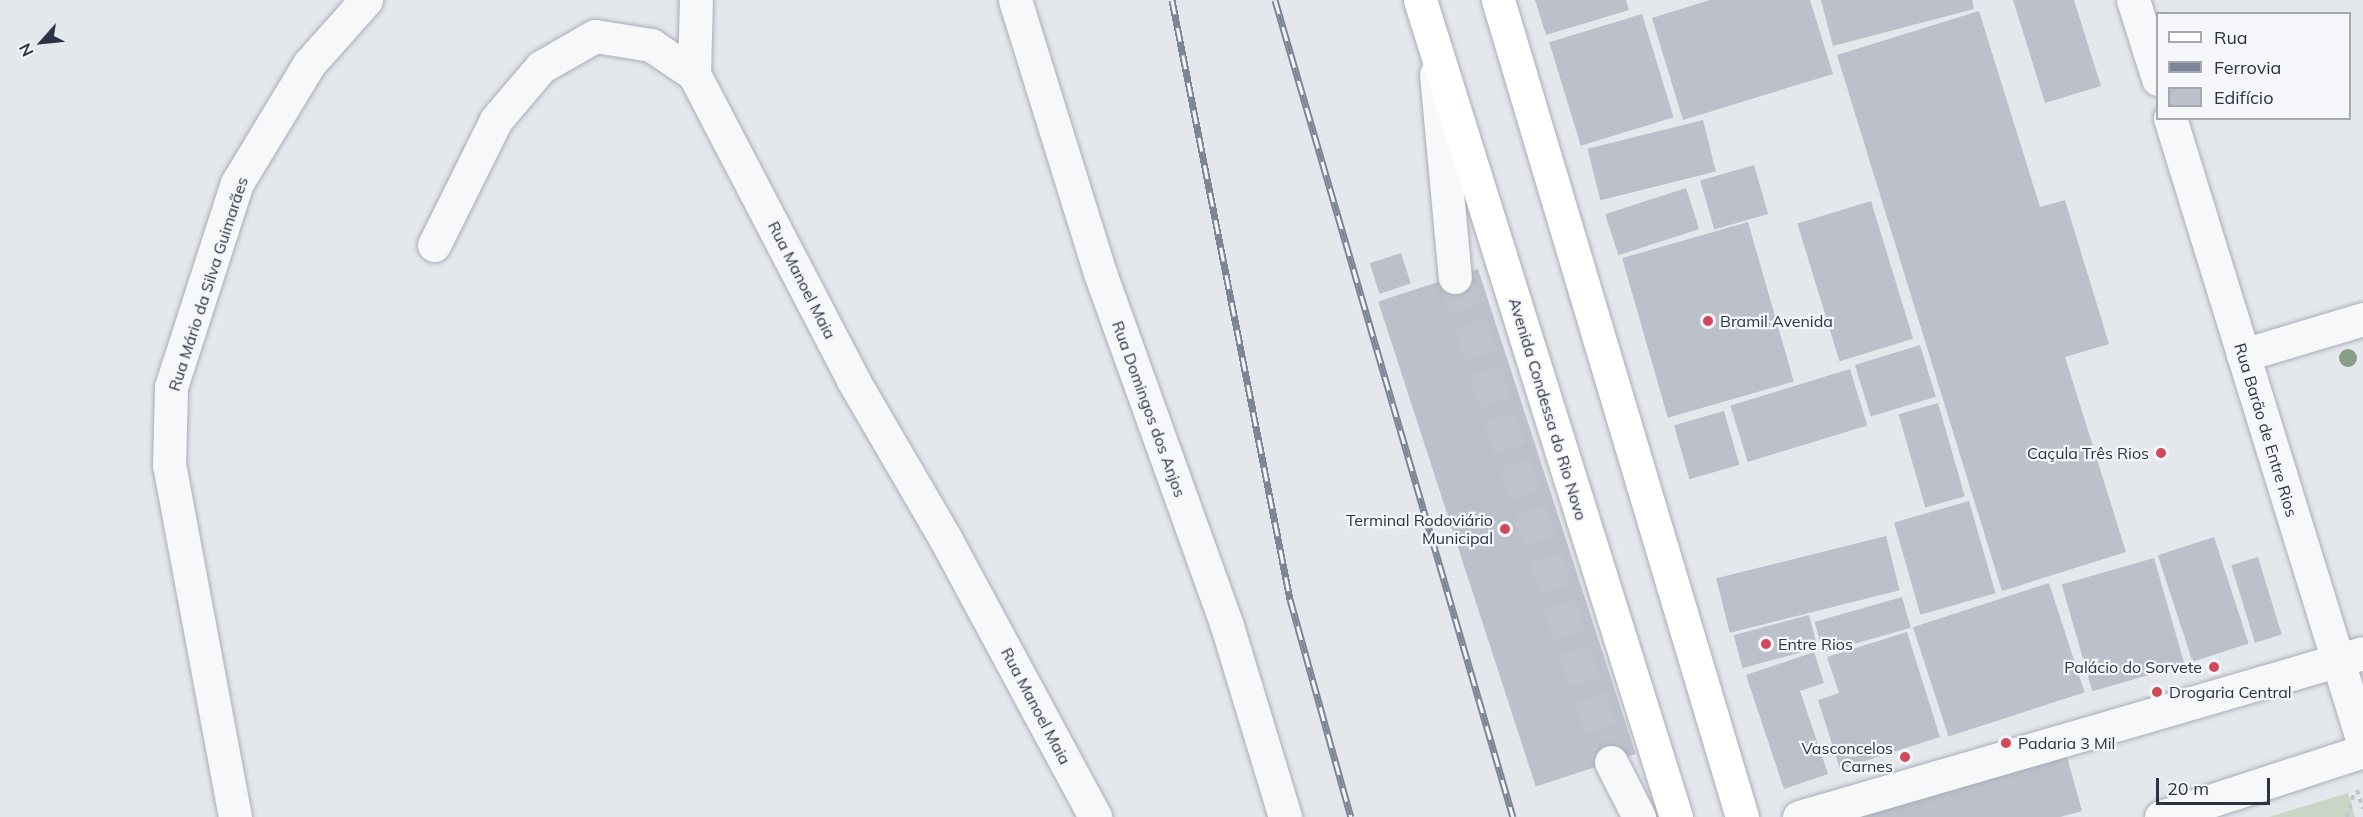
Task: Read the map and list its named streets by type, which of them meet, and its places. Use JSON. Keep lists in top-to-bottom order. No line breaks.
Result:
{"streets":{"main road":["Avenida Condessa do Rio Novo"],"street":["Rua Manoel Maia","Rua Mário da Silva Guimarães","Rua Domingos dos Anjos","Rua Barão de Entre Rios"]},"places":["Bramil Avenida","Caçula Três Rios","Terminal Rodoviário Municipal","Entre Rios","Palácio do Sorvete","Drogaria Central","Padaria 3 Mil","Vasconcelos Carnes"],"legend":["Rua","Ferrovia","Edifício"],"scale_bar":"20 m","north":"bottom left"}
